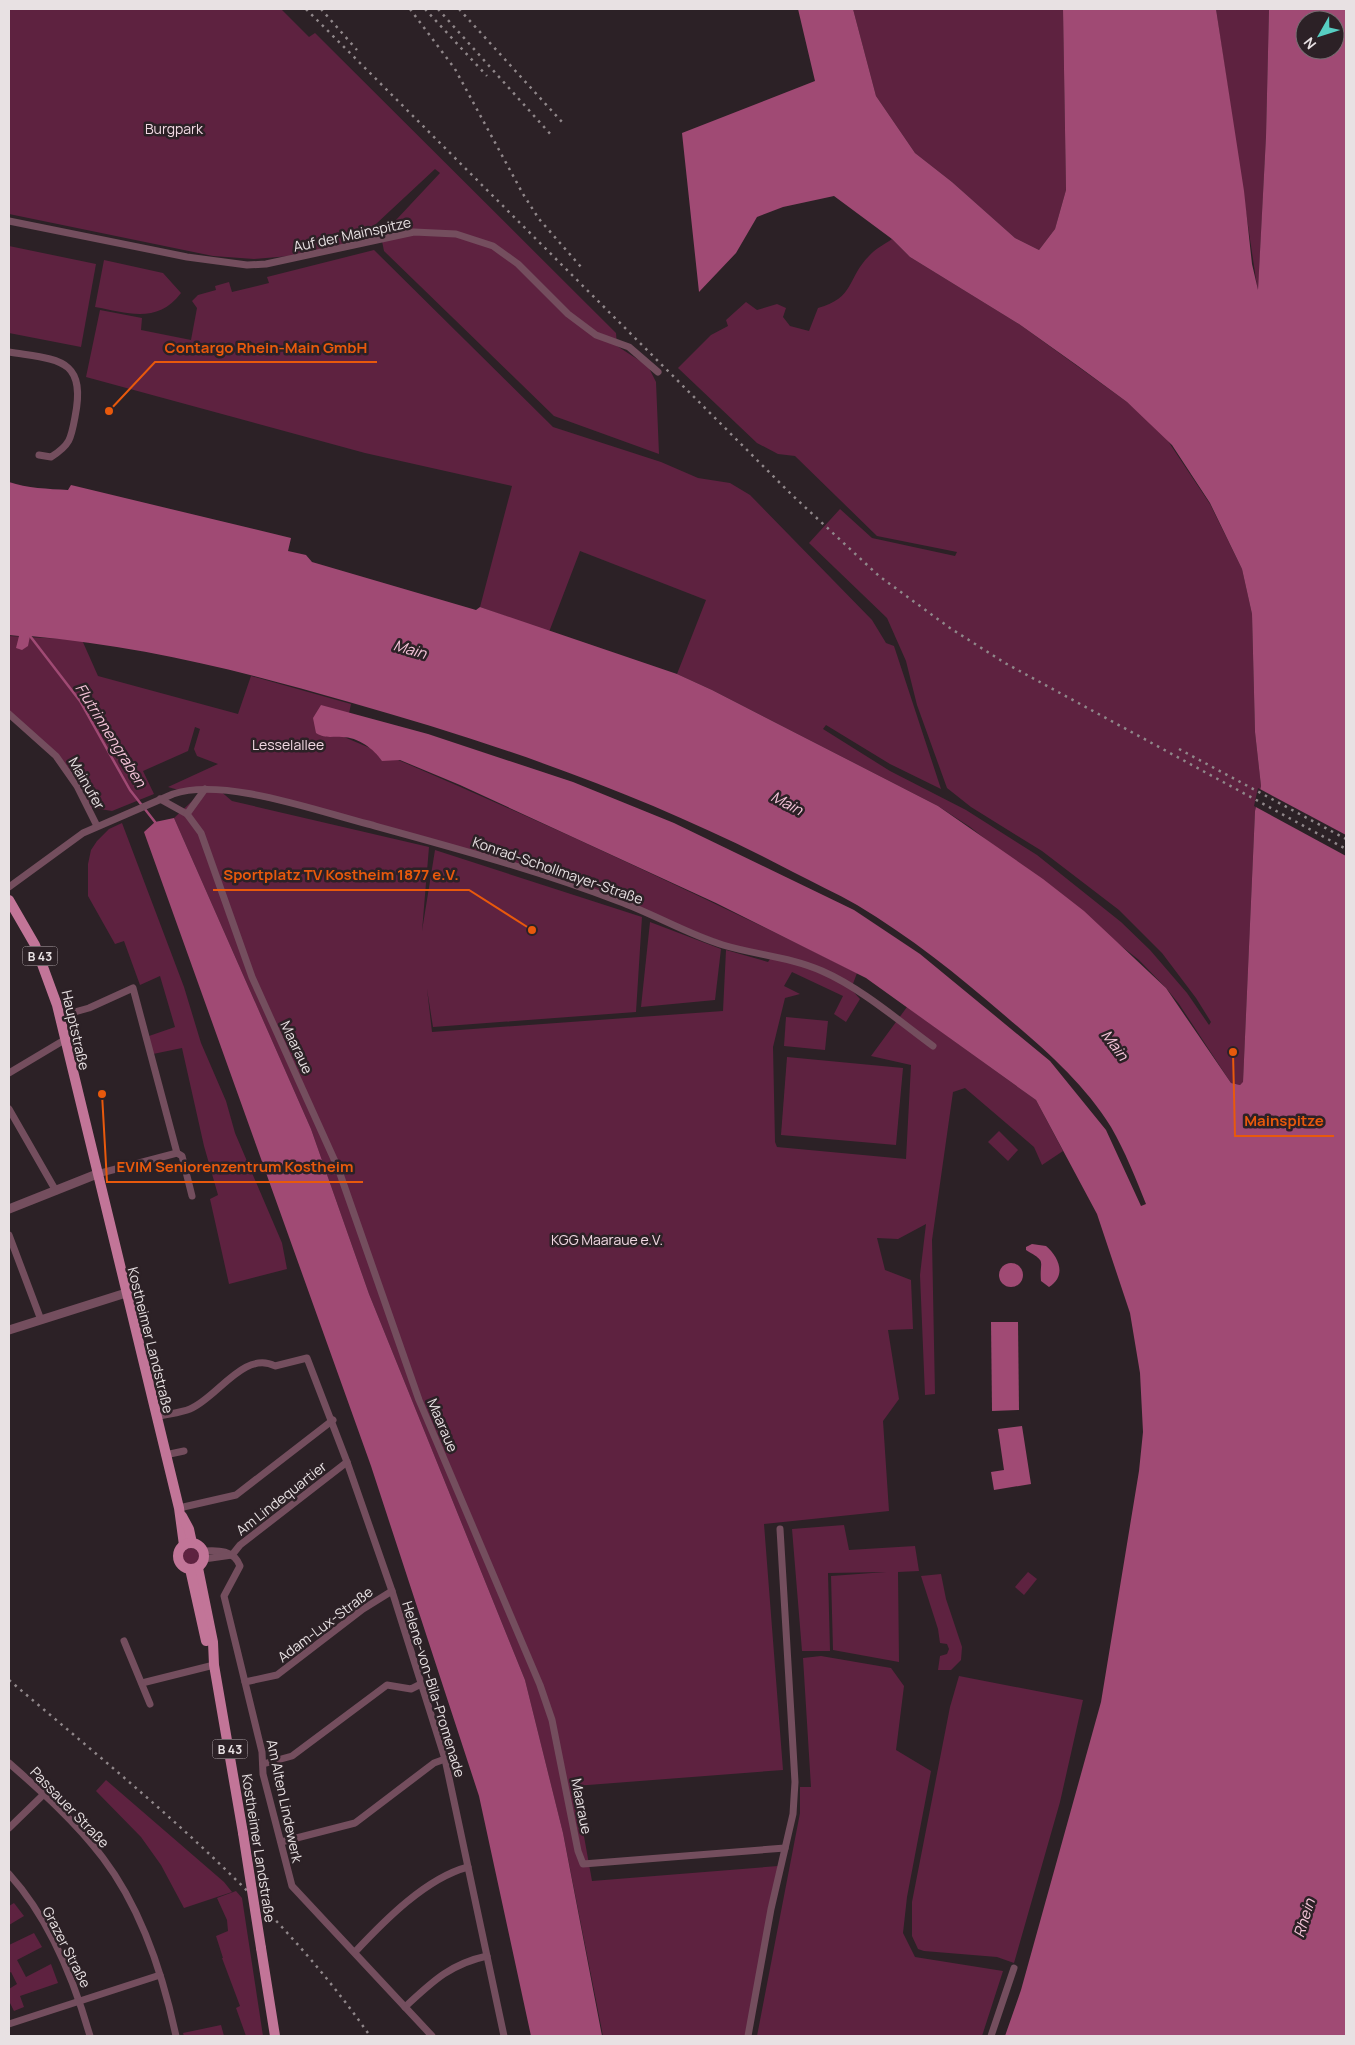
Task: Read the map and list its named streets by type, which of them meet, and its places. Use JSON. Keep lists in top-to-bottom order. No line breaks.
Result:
{"streets":{"main road":["B 43","Hauptstraße","Kostheimer Landstraße"],"street":["Auf der Mainspitze","Mainufer","Konrad-Schollmayer-Straße","Maaraue","Am Lindequartier","Adam-Lux-Straße","Helene-von-Bila-Promenade","Am Alten Lindewerk","Passauer Straße","Grazer Straße"]},"crossings":[["Mainufer","Konrad-Schollmayer-Straße"],["Konrad-Schollmayer-Straße","Maaraue"],["B 43","Kostheimer Landstraße"],["Hauptstraße","Kostheimer Landstraße"],["Kostheimer Landstraße","Helene-von-Bila-Promenade"],["Am Lindequartier","Helene-von-Bila-Promenade"],["Am Lindequartier","Am Alten Lindewerk"],["Adam-Lux-Straße","Helene-von-Bila-Promenade"],["Adam-Lux-Straße","Am Alten Lindewerk"]],"water":["Main","Flutrinnengraben","Rhein"],"parks":["Burgpark","Lesselallee","KGG Maaraue e.V."],"places":["Contargo Rhein-Main GmbH","Sportplatz TV Kostheim 1877 e.V.","Mainspitze","EVIM Seniorenzentrum Kostheim"],"north":"bottom left"}
